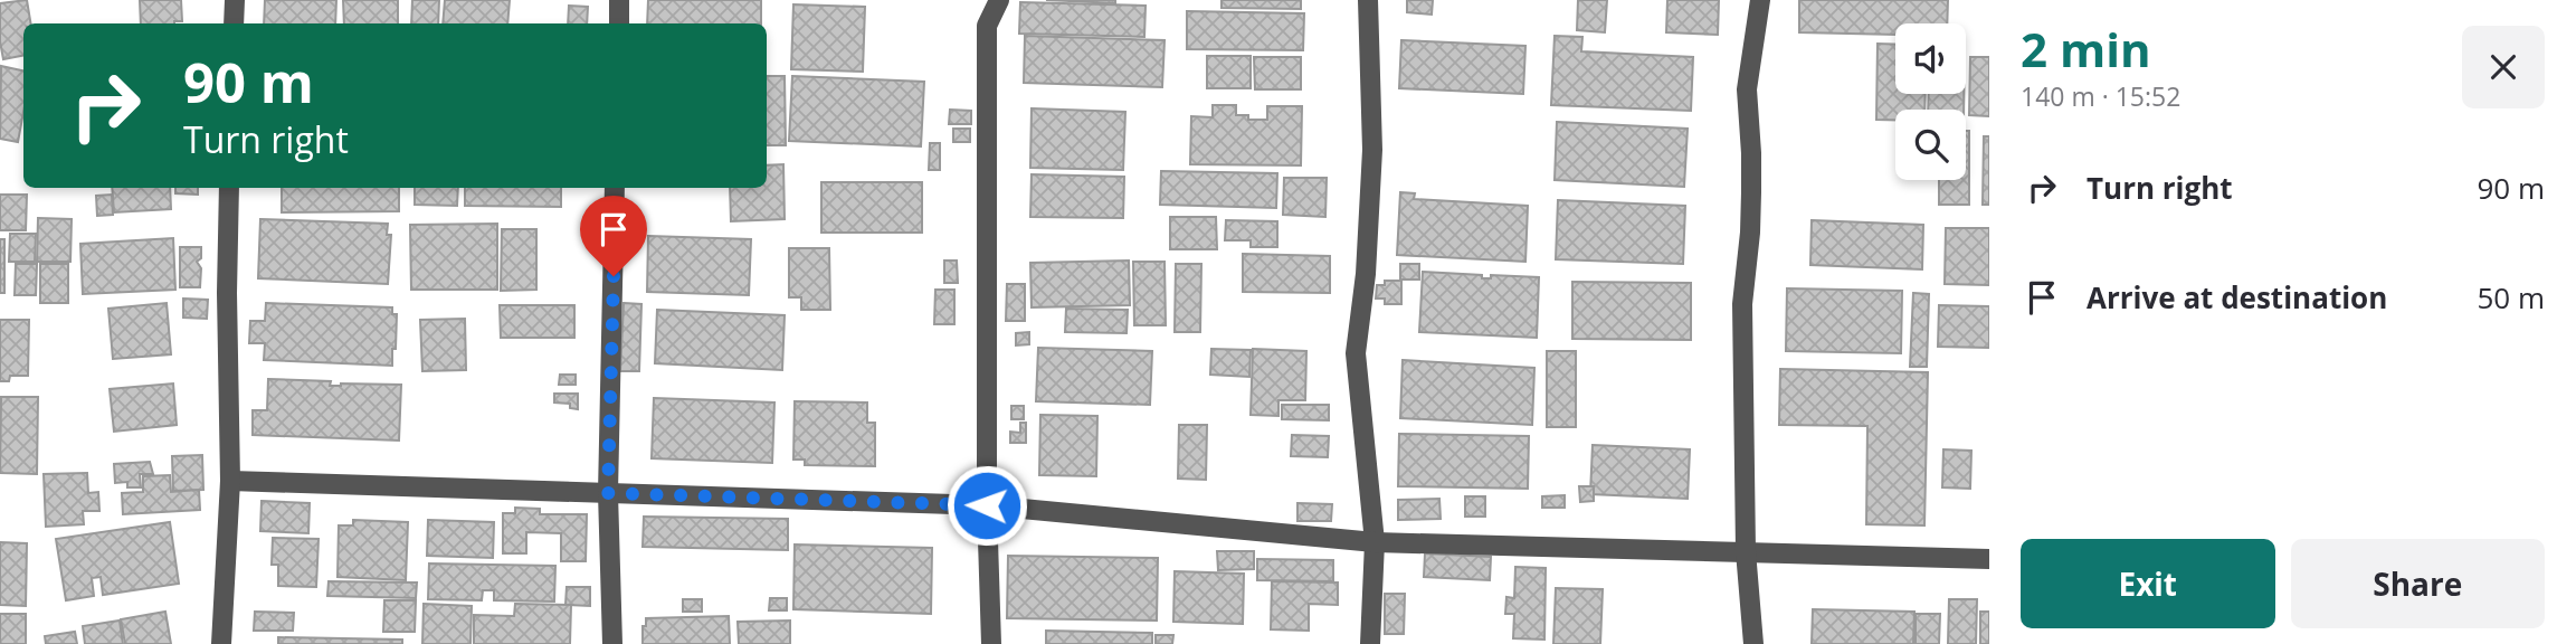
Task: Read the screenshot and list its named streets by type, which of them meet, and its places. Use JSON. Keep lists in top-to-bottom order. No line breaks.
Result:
{"page":{"heading":["2 min","140 m · 15:52"],"turn":["90 m","Turn right"],"list":[{"name":"Turn right","value":"90 m"},{"name":"Arrive at destination","value":"50 m"}],"buttons":["Exit","Share"]}}
